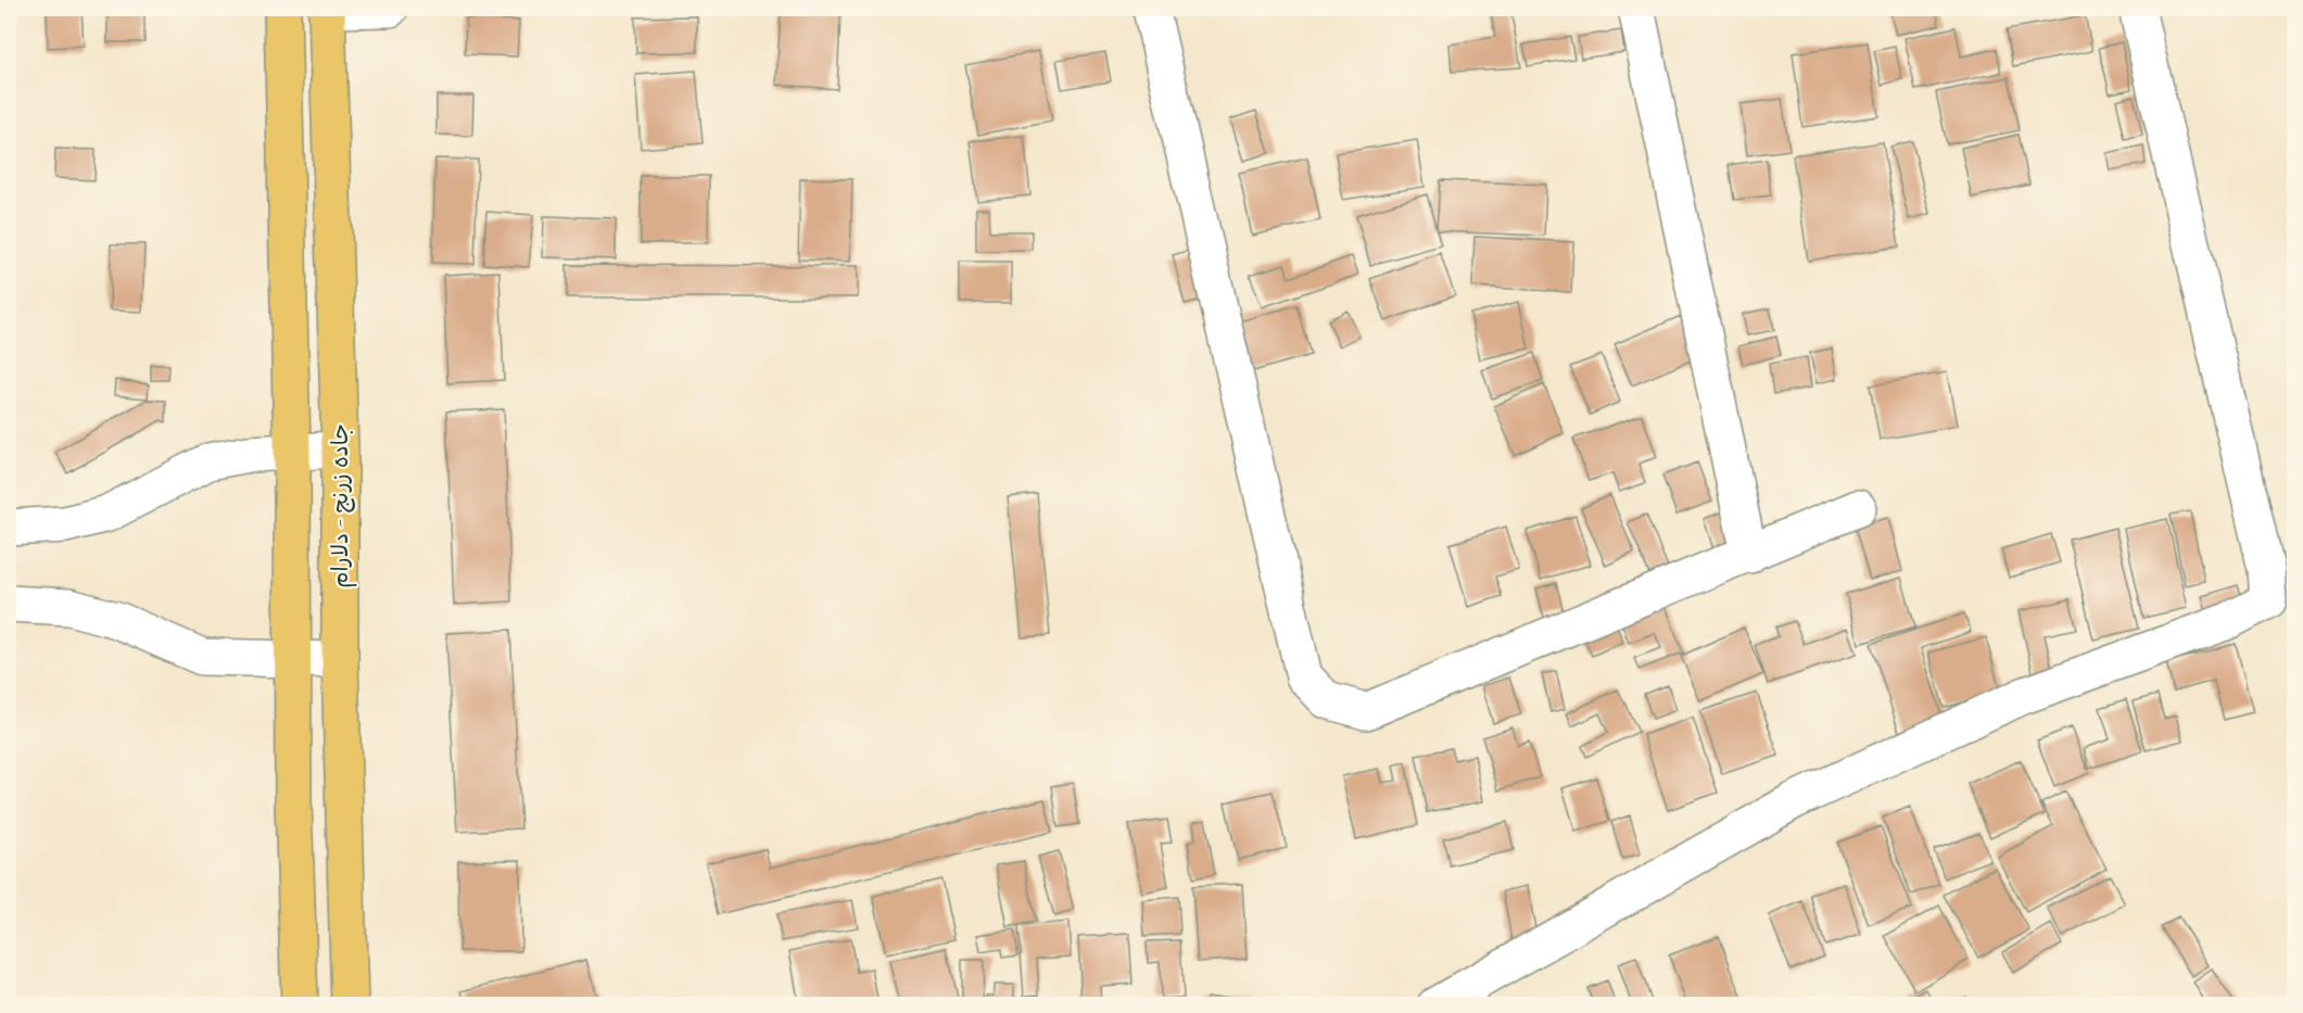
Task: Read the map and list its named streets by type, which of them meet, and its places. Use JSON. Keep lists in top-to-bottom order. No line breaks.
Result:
{"streets":{"highway":["جاده زرنج - دلارام"]}}
